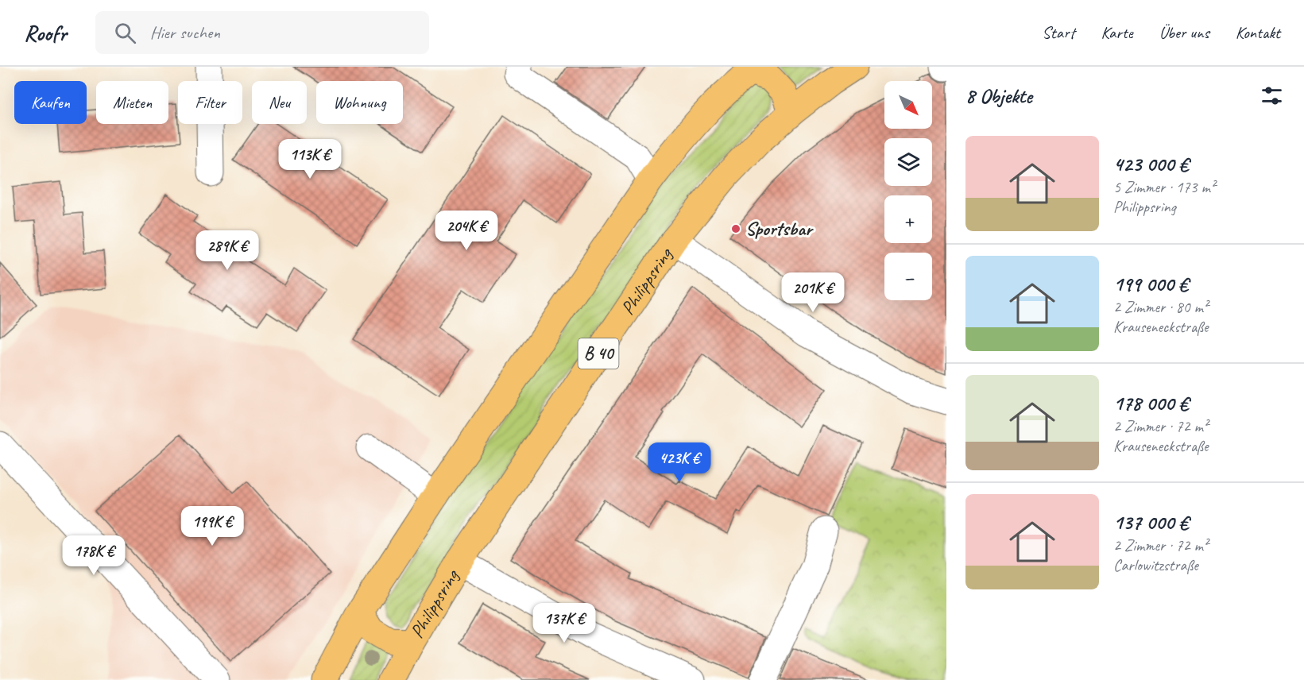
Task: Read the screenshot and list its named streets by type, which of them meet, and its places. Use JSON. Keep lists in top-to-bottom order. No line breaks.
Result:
{"streets":{"main road":["Philippsring","B 40"]},"places":["Sportsbar"],"north":"bottom right","page":{"header":"Roofr","search":"Hier suchen","nav":["Start","Karte","Über uns","Kontakt"],"heading":"8 Objekte","map_buttons":["+","−"],"chip":["Kaufen","Mieten","Filter","Neu","Wohnung"],"list":[{"name":"423 000 €","note":"5 Zimmer · 173 m² · Philippsring"},{"name":"199 000 €","note":"2 Zimmer · 80 m² · Krauseneckstraße"},{"name":"178 000 €","note":"2 Zimmer · 72 m² · Krauseneckstraße"},{"name":"137 000 €","note":"2 Zimmer · 72 m² · Carlowitzstraße"}],"price":["113K €","204K €","289K €","201K €","423K €","199K €","178K €","137K €"]}}
